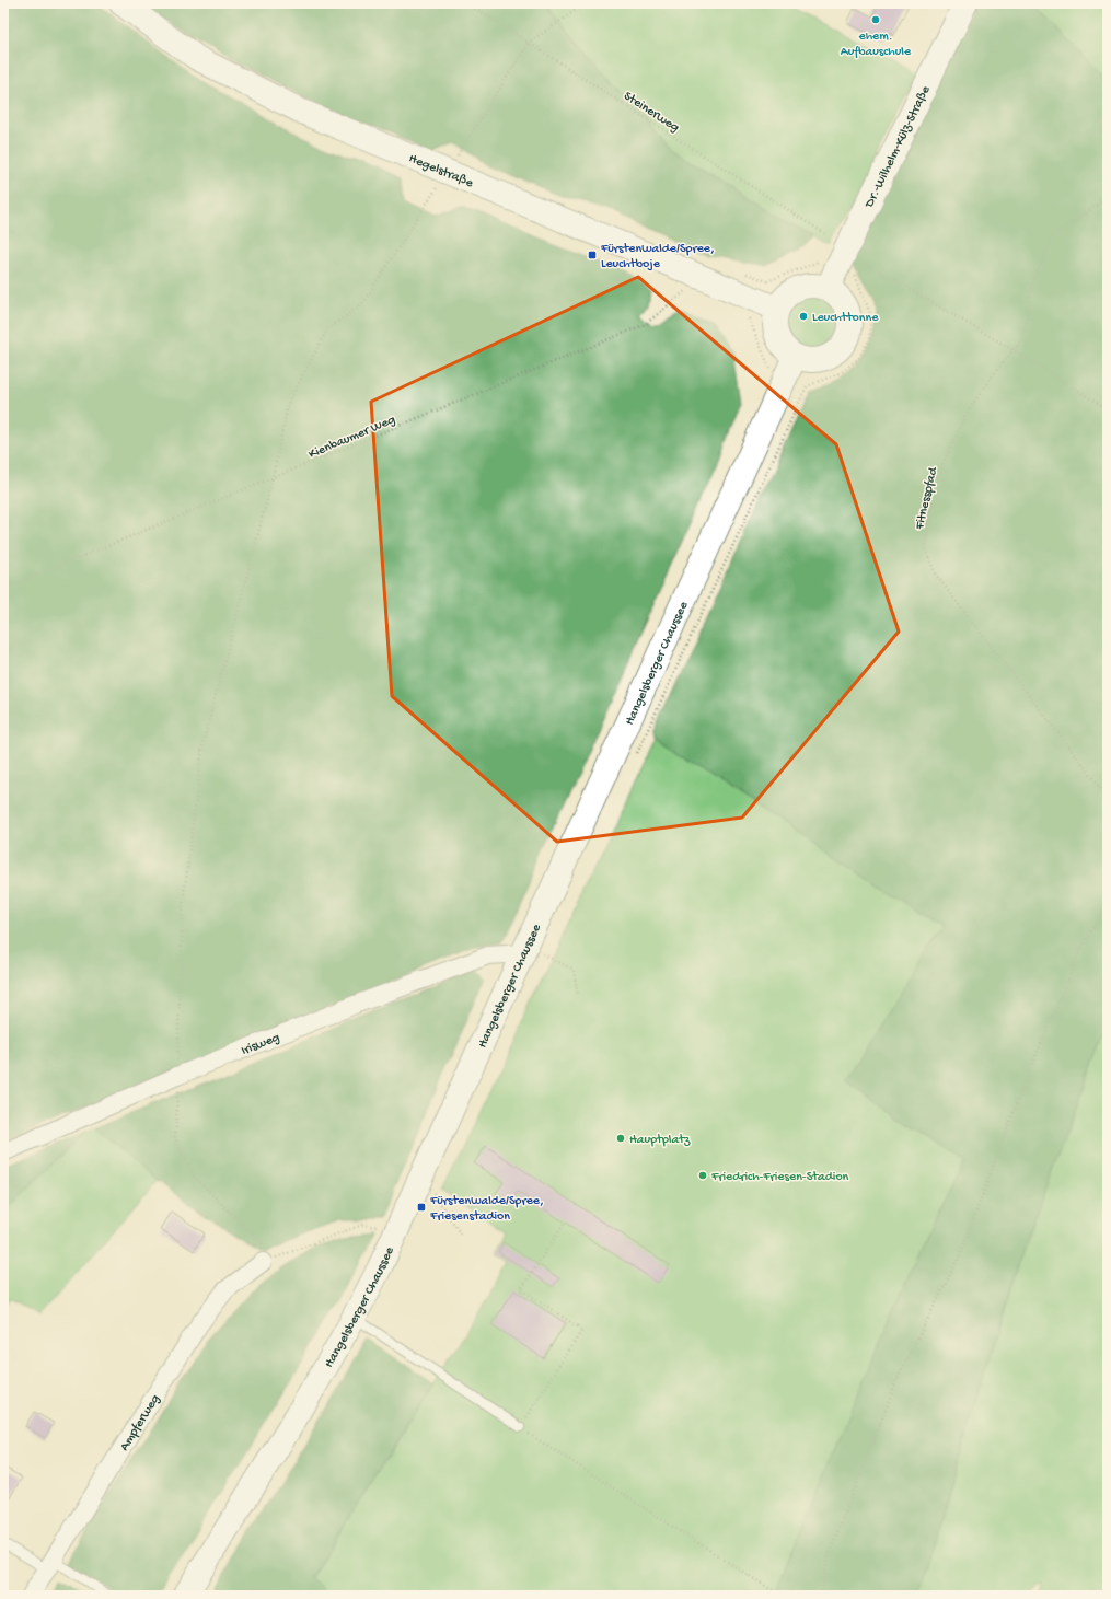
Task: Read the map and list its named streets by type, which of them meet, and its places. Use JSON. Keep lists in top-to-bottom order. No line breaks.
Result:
{"streets":{"main road":["Dr.-Wilhelm-Külz-Straße","Hegelstraße","Hangelsberger Chaussee"],"street":["Irisweg","Ampferweg"],"path":["Steinerweg","Kienbaumer Weg","Fitnesspfad"]},"crossings":[["Dr.-Wilhelm-Külz-Straße","Hegelstraße"],["Dr.-Wilhelm-Külz-Straße","Hangelsberger Chaussee"],["Hegelstraße","Kienbaumer Weg"],["Hegelstraße","Hangelsberger Chaussee"],["Hangelsberger Chaussee","Irisweg"]],"places":{"other":["ehem. Aufbauschule","Leuchttonne","Hauptplatz","Friedrich-Friesen-Stadion"],"transit":["Fürstenwalde/Spree, Leuchtboje","Fürstenwalde/Spree, Friesenstadion"]}}
